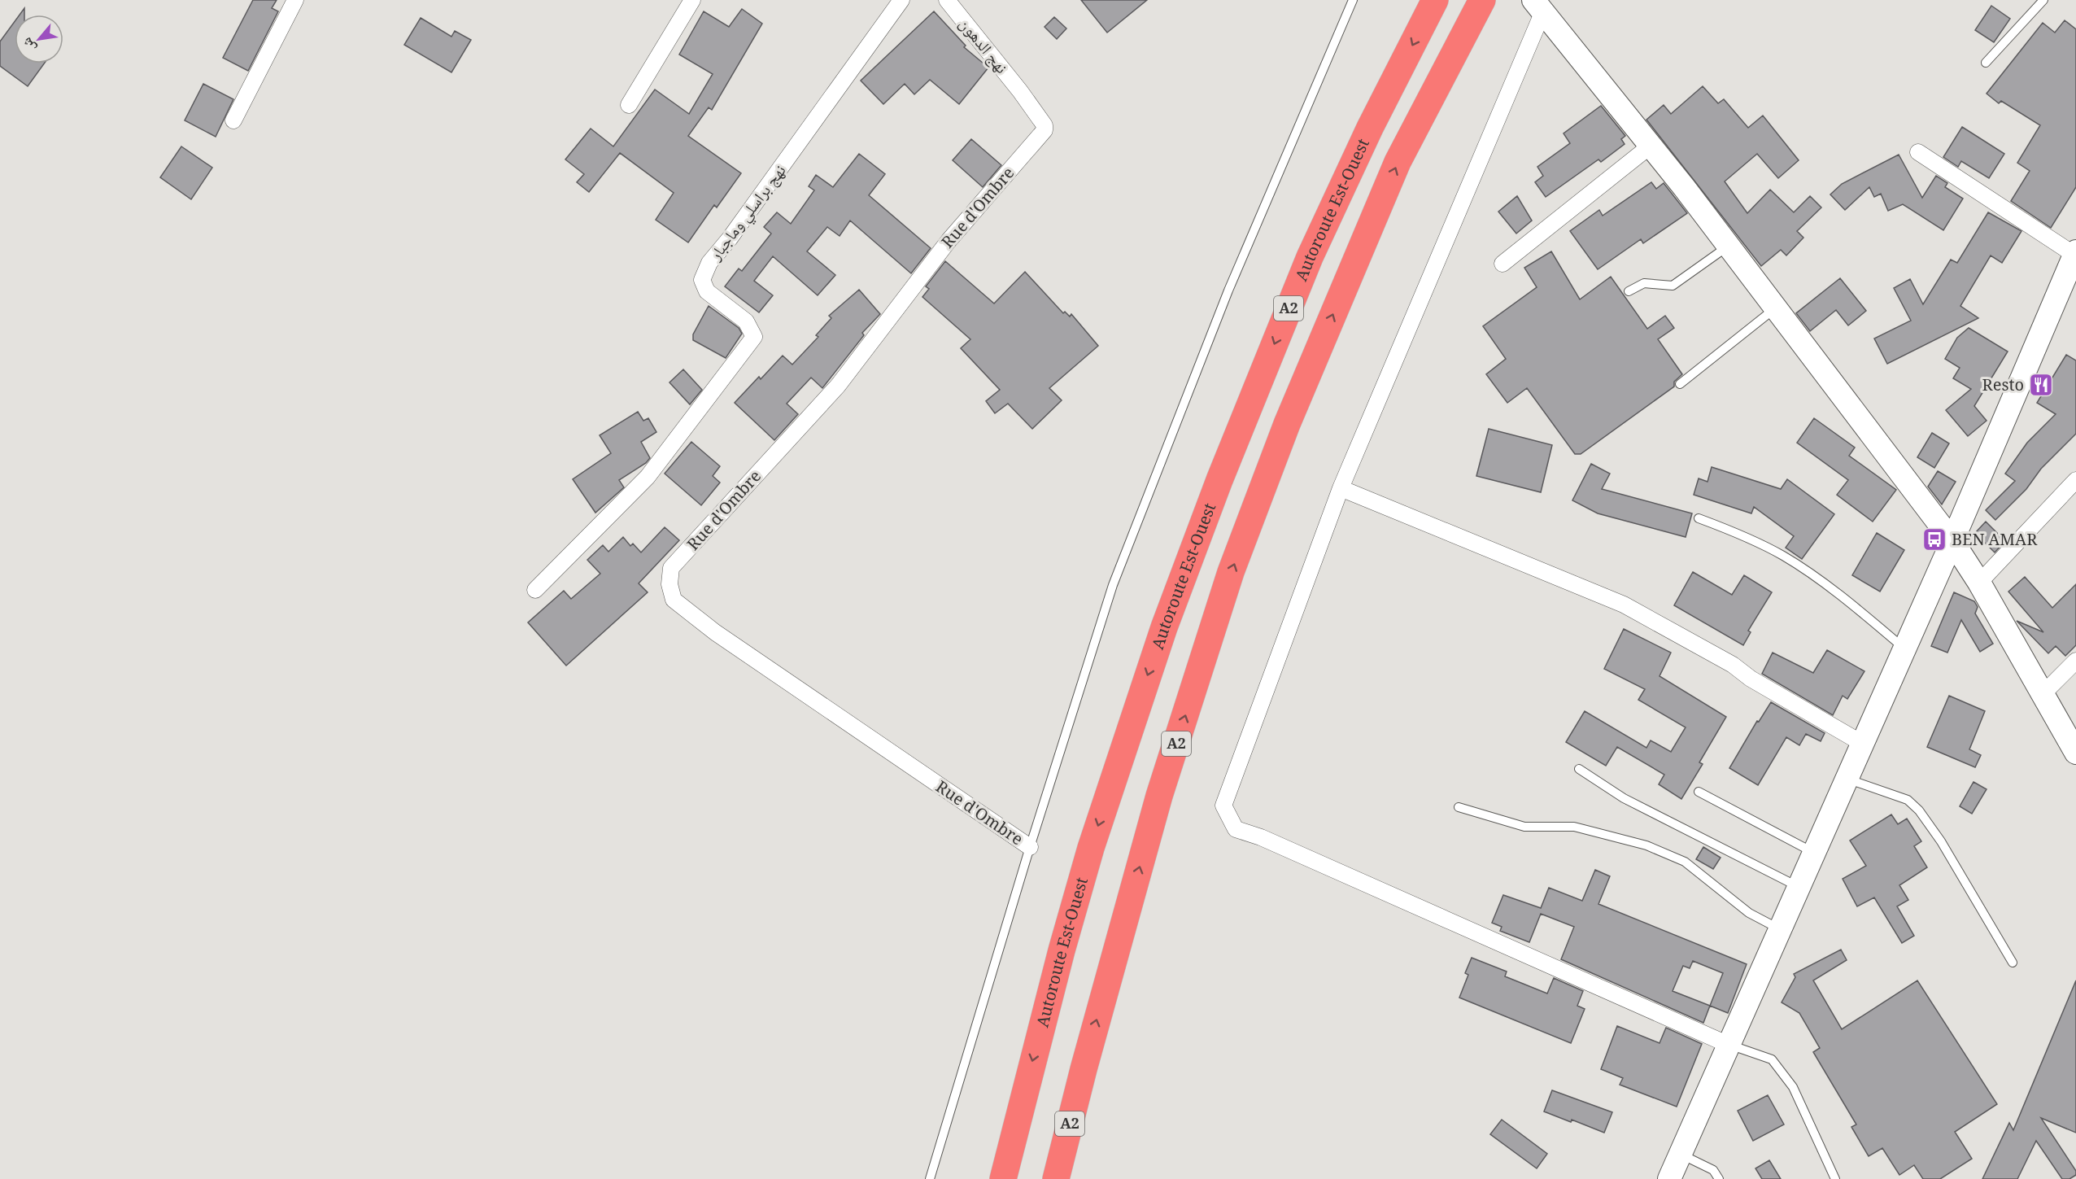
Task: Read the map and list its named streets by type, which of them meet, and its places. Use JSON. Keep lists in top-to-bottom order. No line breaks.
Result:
{"streets":{"highway":["Autoroute Est-Ouest","A2"],"street":["نهج الدهون","Rue d'Ombre","نهج براسلي وماجبار"]},"crossings":[["نهج الدهون","Rue d'Ombre"]],"places":{"restaurant":["Resto"],"bus stop":["BEN AMAR"]},"north":"bottom left"}
